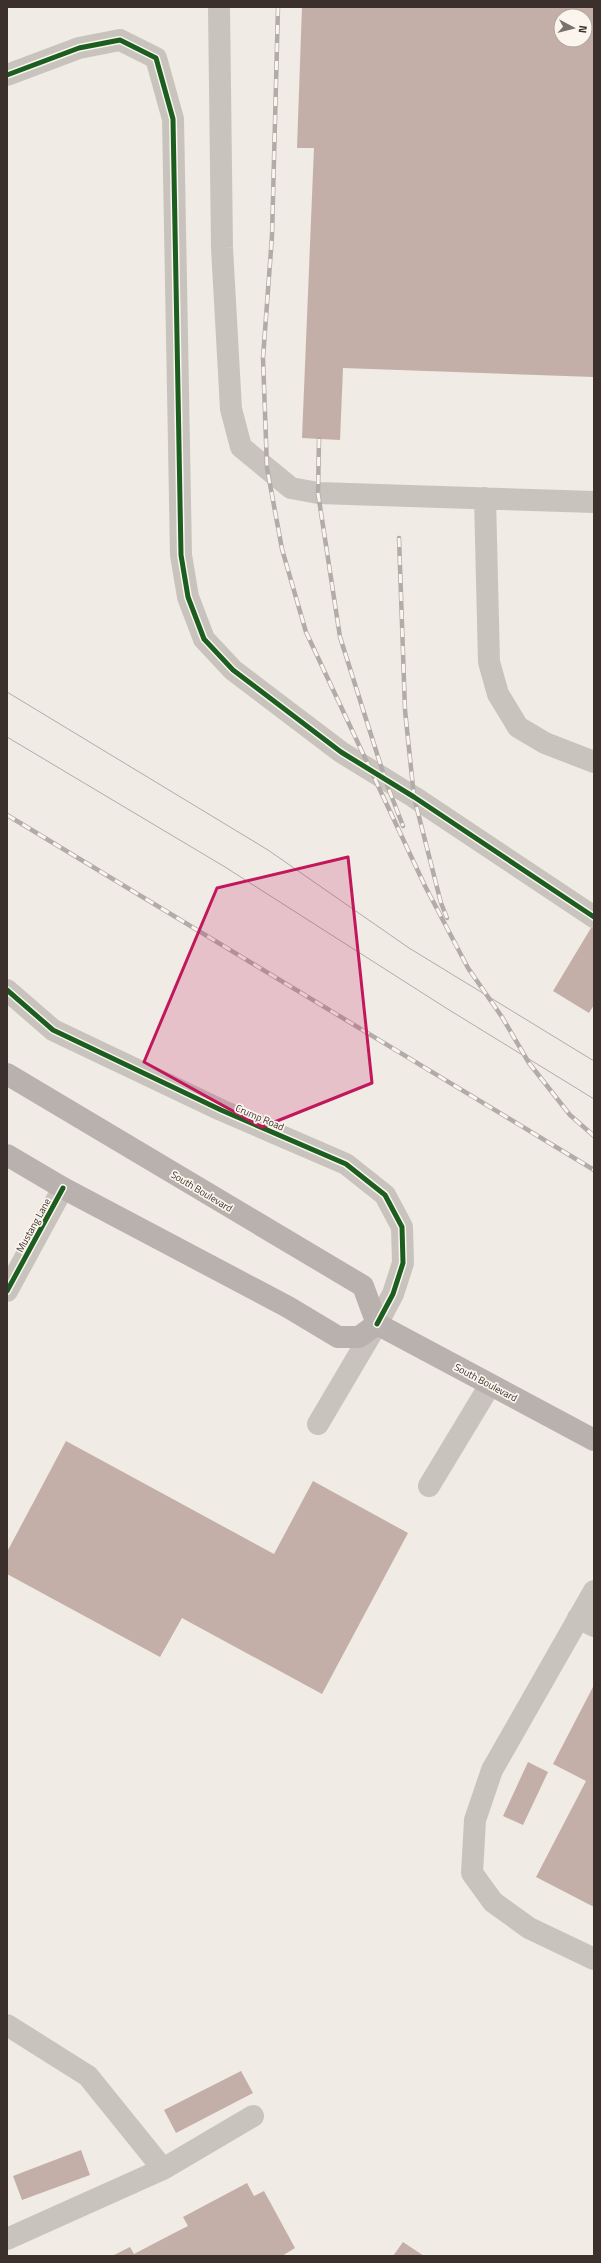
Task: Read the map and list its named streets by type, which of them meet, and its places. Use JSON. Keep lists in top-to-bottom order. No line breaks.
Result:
{"streets":{"main road":["South Boulevard"],"street":["Crump Road","Mustang Lane"]},"crossings":[["Crump Road","South Boulevard"]],"north":"right"}
